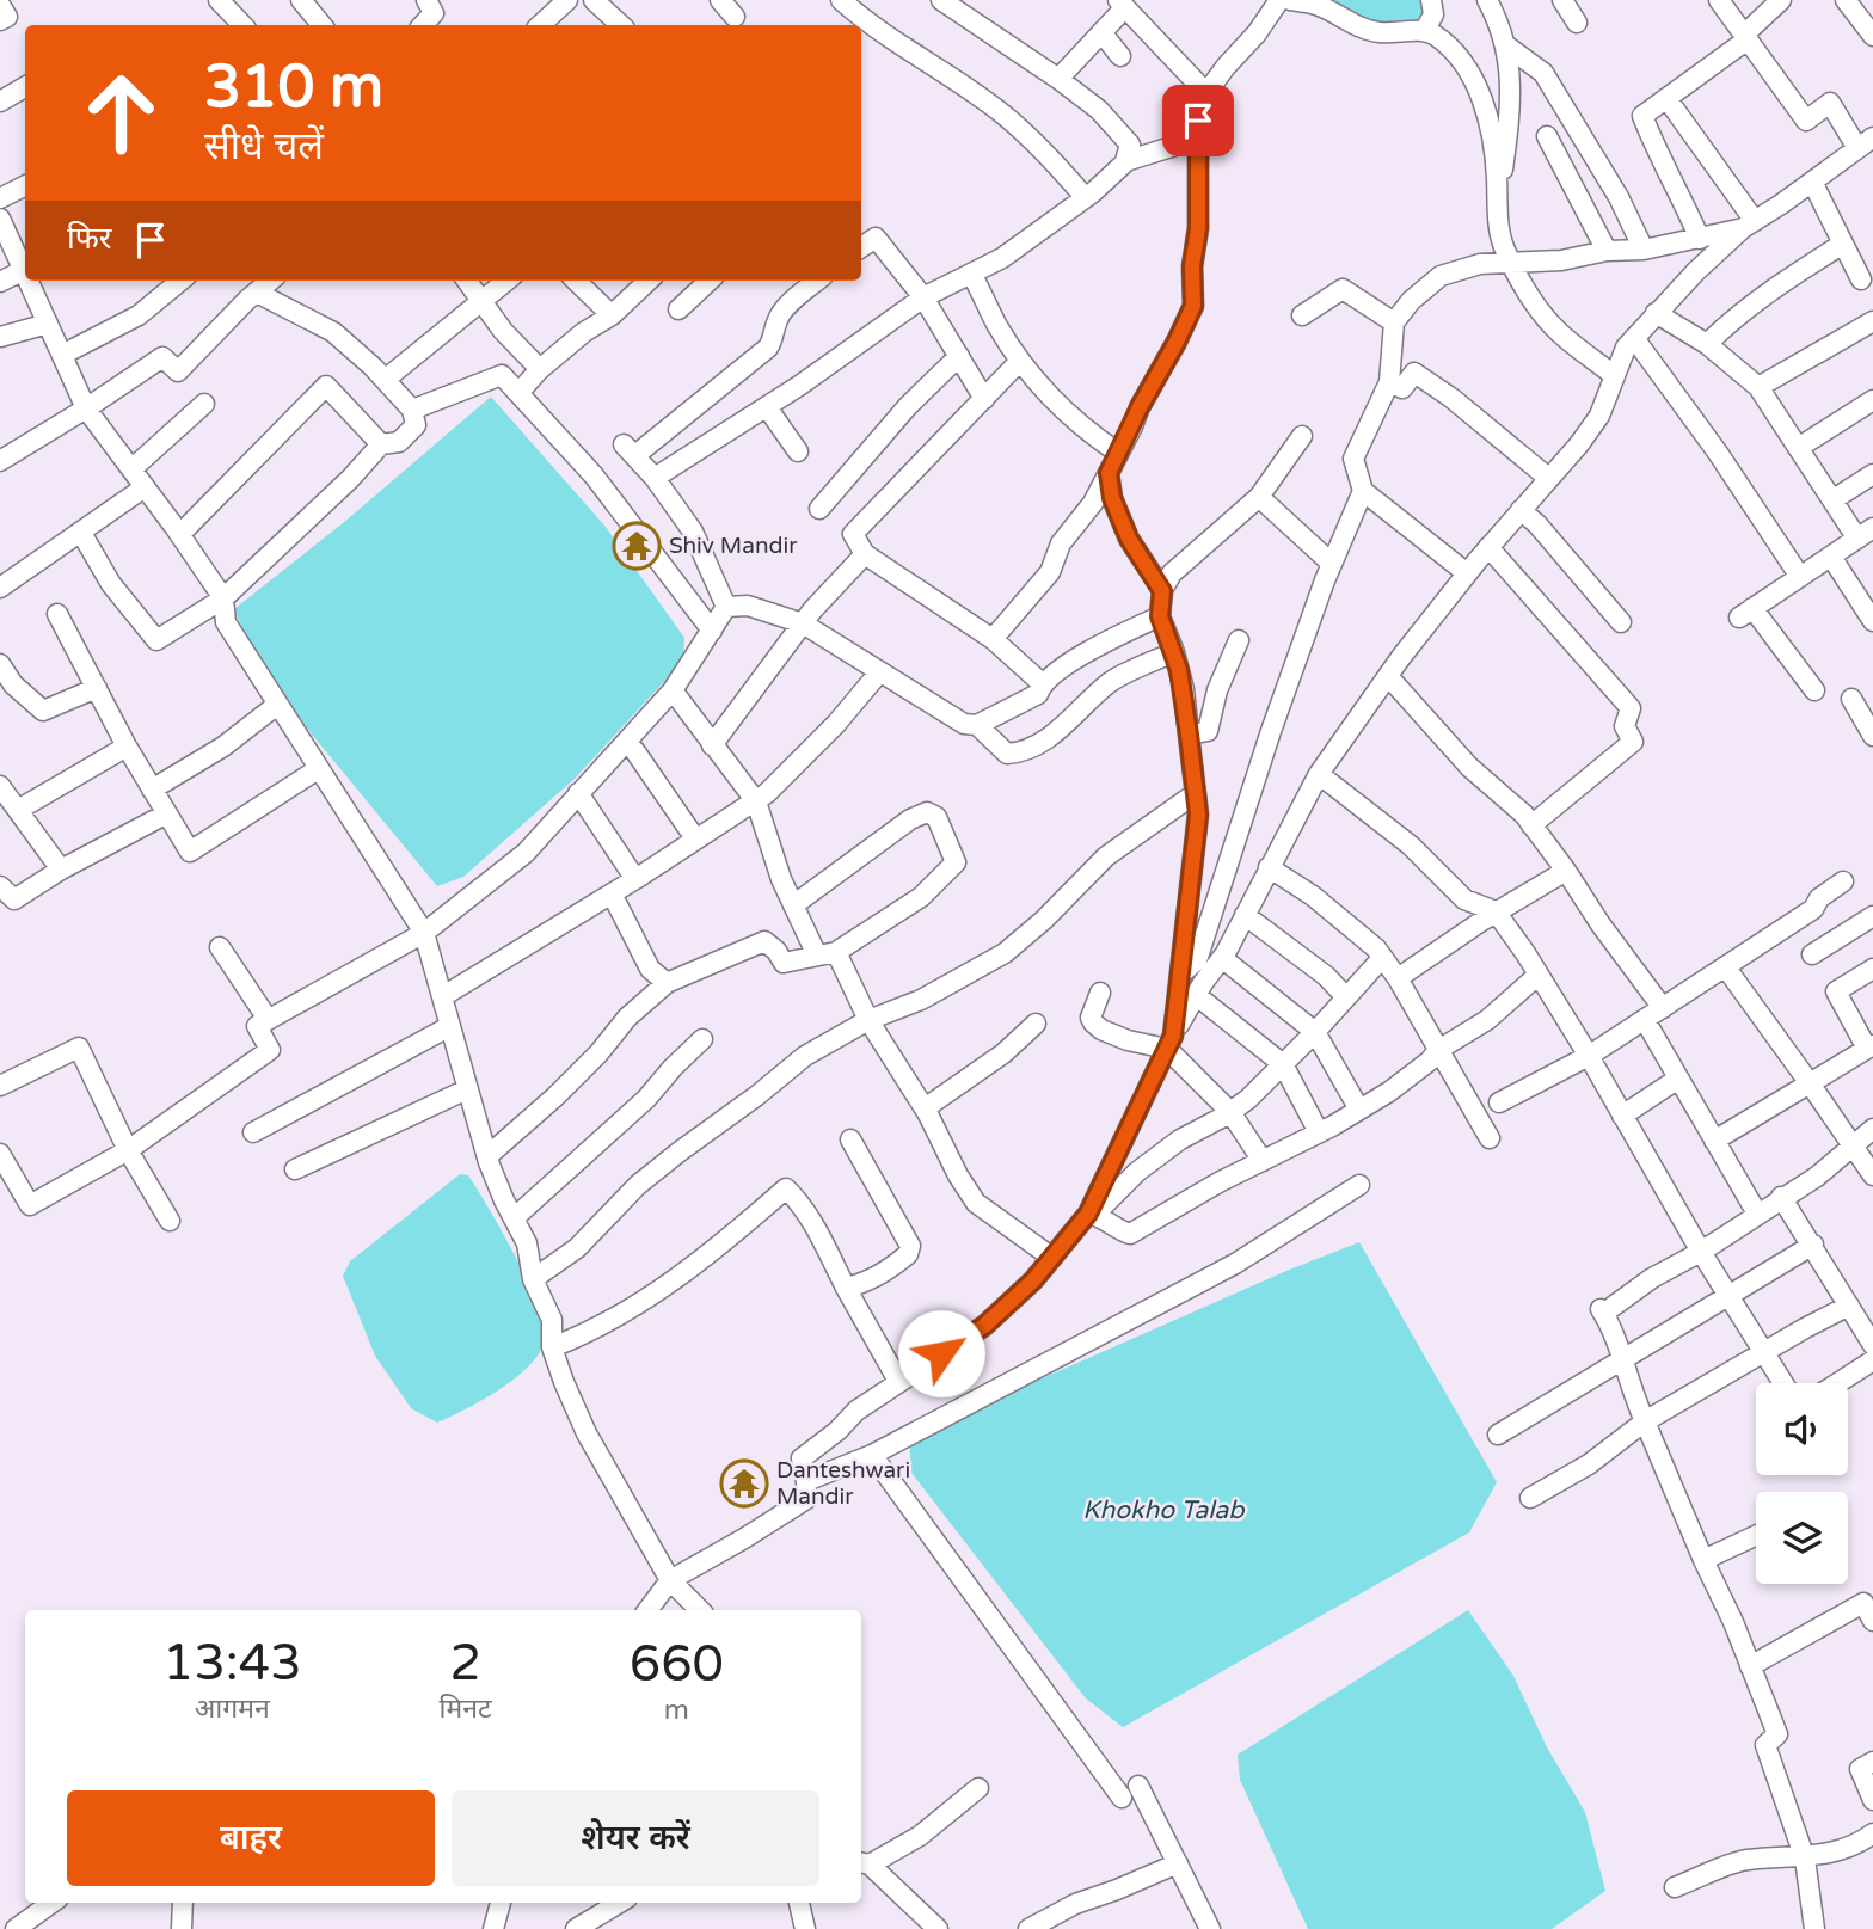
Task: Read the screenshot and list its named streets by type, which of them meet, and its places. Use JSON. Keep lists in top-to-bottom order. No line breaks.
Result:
{"water":["Khokho Talab"],"places":{"temple":["Shiv Mandir","Danteshwari Mandir"]},"page":{"turn":["310 m","सीधे चलें"],"then":"फिर","eta":["13:43","आगमन","2","मिनट","660","m"],"buttons":["बाहर","शेयर करें"]}}
